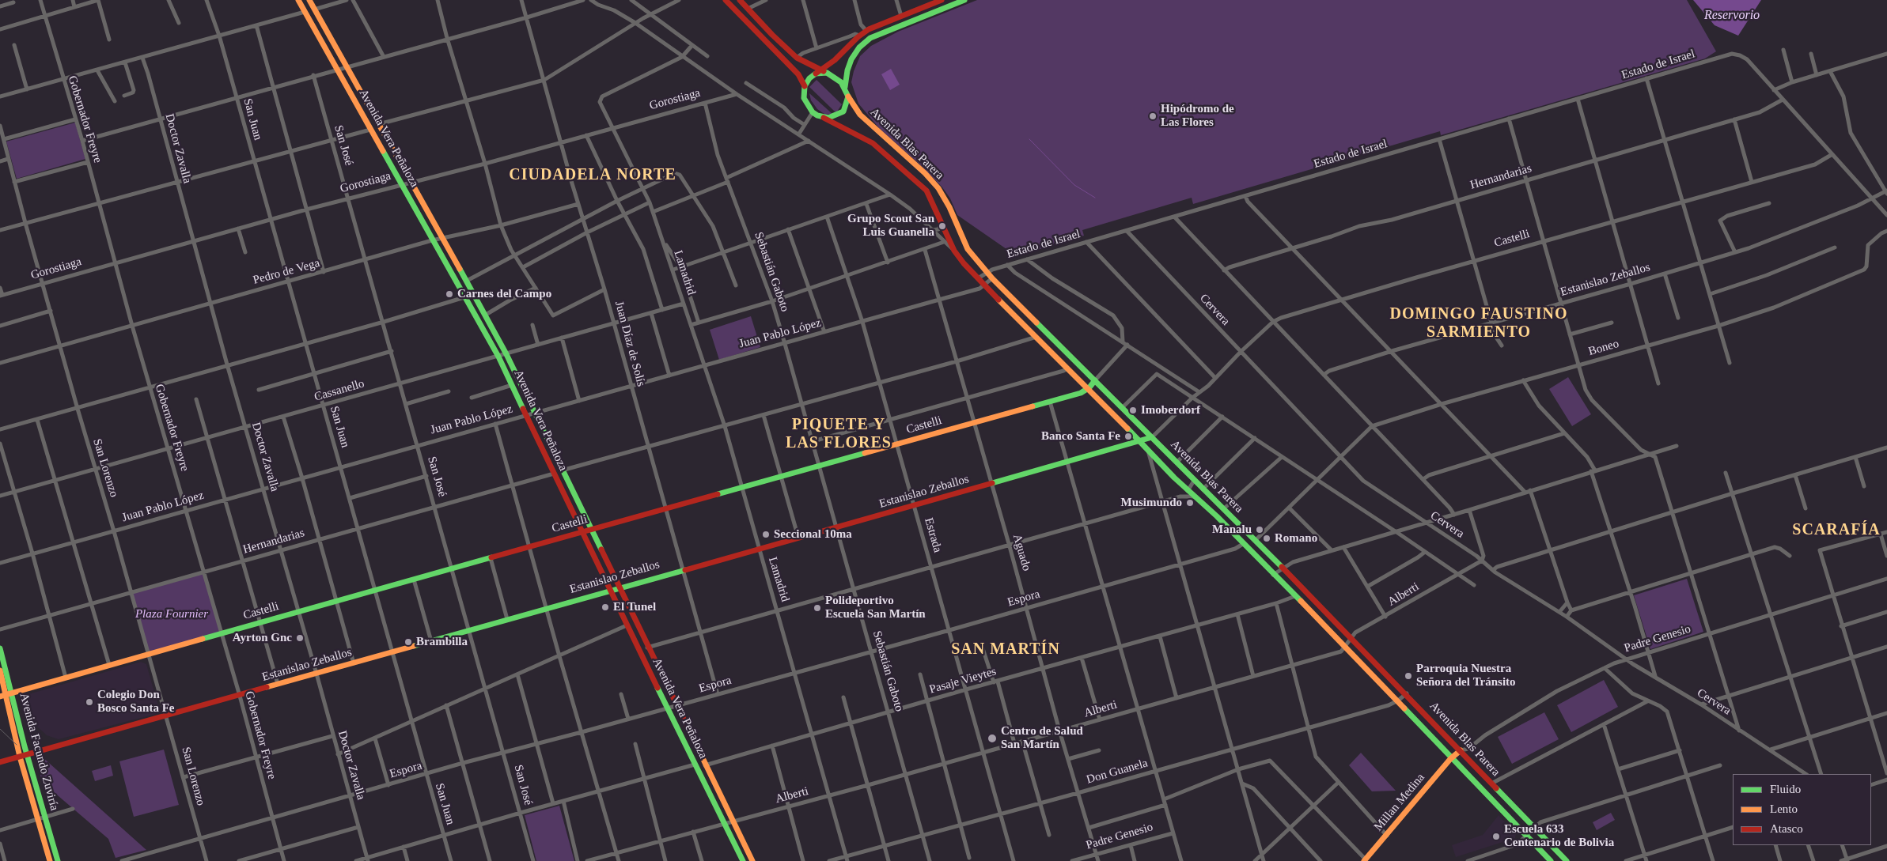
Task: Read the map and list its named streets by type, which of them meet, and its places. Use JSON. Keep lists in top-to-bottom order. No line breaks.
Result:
{"streets":{"main road":["Avenida Vera Peñaloza","Avenida Blas Parera","Castelli","Estanislao Zeballos","Padre Genesio","Avenida Facundo Zuviría","Millan Medina"],"street":["Estado de Israel","Gorostiaga","Gobernador Freyre","San Juan","San José","Doctor Zavalla","Hernandarias","Pedro de Vega","Sebastián Gaboto","Lamadrid","Cervera","Juan Pablo López","Juan Díaz de Solís","Boneo","Cassanello","San Lorenzo","Estrada","Aguado","Alberti","Espora","Pasaje Vieytes","Don Guanela"]},"crossings":[["Estado de Israel","Avenida Blas Parera"],["Estado de Israel","Cervera"],["Gorostiaga","Gobernador Freyre"],["Gorostiaga","San Juan"],["Gorostiaga","Avenida Vera Peñaloza"],["Gorostiaga","San José"],["Gorostiaga","Doctor Zavalla"],["Gorostiaga","Sebastián Gaboto"],["Gorostiaga","Lamadrid"],["Gorostiaga","Juan Díaz de Solís"],["Gorostiaga","San Lorenzo"],["Gobernador Freyre","Hernandarias"],["Gobernador Freyre","Castelli"],["Gobernador Freyre","Pedro de Vega"],["Gobernador Freyre","Estanislao Zeballos"],["Gobernador Freyre","Juan Pablo López"],["Gobernador Freyre","Cassanello"],["Gobernador Freyre","Espora"],["San Juan","Hernandarias"],["San Juan","Castelli"],["San Juan","Pedro de Vega"],["San Juan","Estanislao Zeballos"],["San Juan","Juan Pablo López"],["San Juan","Cassanello"],["San Juan","Espora"],["Avenida Vera Peñaloza","Hernandarias"],["Avenida Vera Peñaloza","Castelli"],["Avenida Vera Peñaloza","Pedro de Vega"],["Avenida Vera Peñaloza","Estanislao Zeballos"],["Avenida Vera Peñaloza","Juan Pablo López"],["Avenida Vera Peñaloza","Cassanello"],["Avenida Vera Peñaloza","Alberti"],["Avenida Vera Peñaloza","Espora"],["Avenida Vera Peñaloza","Pasaje Vieytes"],["Avenida Blas Parera","Castelli"],["Avenida Blas Parera","Estanislao Zeballos"],["Avenida Blas Parera","Juan Pablo López"],["Avenida Blas Parera","Alberti"],["Avenida Blas Parera","Espora"],["Avenida Blas Parera","Padre Genesio"],["Avenida Blas Parera","Pasaje Vieytes"],["Avenida Blas Parera","Don Guanela"],["Avenida Blas Parera","Millan Medina"],["San José","Hernandarias"],["San José","Castelli"],["San José","Pedro de Vega"],["San José","Estanislao Zeballos"],["San José","Juan Pablo López"],["San José","Cassanello"],["San José","Espora"],["Doctor Zavalla","Hernandarias"],["Doctor Zavalla","Castelli"],["Doctor Zavalla","Pedro de Vega"],["Doctor Zavalla","Estanislao Zeballos"],["Doctor Zavalla","Juan Pablo López"],["Doctor Zavalla","Cassanello"],["Doctor Zavalla","Espora"],["Hernandarias","San Lorenzo"],["Castelli","Sebastián Gaboto"],["Castelli","Lamadrid"],["Castelli","Estanislao Zeballos"],["Castelli","Cervera"],["Castelli","Juan Díaz de Solís"],["Castelli","San Lorenzo"],["Castelli","Estrada"],["Castelli","Aguado"],["Castelli","Avenida Facundo Zuviría"],["Pedro de Vega","Juan Díaz de Solís"],["Pedro de Vega","San Lorenzo"],["Sebastián Gaboto","Estanislao Zeballos"],["Sebastián Gaboto","Juan Pablo López"],["Sebastián Gaboto","Alberti"],["Sebastián Gaboto","Espora"],["Sebastián Gaboto","Pasaje Vieytes"],["Sebastián Gaboto","Don Guanela"],["Lamadrid","Estanislao Zeballos"],["Lamadrid","Juan Pablo López"],["Lamadrid","Cassanello"],["Lamadrid","Alberti"],["Lamadrid","Espora"],["Lamadrid","Pasaje Vieytes"],["Lamadrid","Don Guanela"],["Estanislao Zeballos","Juan Díaz de Solís"],["Estanislao Zeballos","San Lorenzo"],["Estanislao Zeballos","Estrada"],["Estanislao Zeballos","Aguado"],["Estanislao Zeballos","Avenida Facundo Zuviría"],["Cervera","Boneo"],["Cervera","Alberti"],["Cervera","Padre Genesio"],["Juan Pablo López","Juan Díaz de Solís"],["Juan Pablo López","San Lorenzo"],["Juan Pablo López","Estrada"],["Juan Pablo López","Aguado"],["Juan Díaz de Solís","Cassanello"],["Juan Díaz de Solís","Espora"],["Cassanello","San Lorenzo"],["San Lorenzo","Espora"],["Estrada","Alberti"],["Estrada","Espora"],["Estrada","Pasaje Vieytes"],["Estrada","Don Guanela"],["Aguado","Alberti"],["Aguado","Espora"],["Aguado","Padre Genesio"],["Aguado","Pasaje Vieytes"],["Aguado","Don Guanela"],["Padre Genesio","Millan Medina"]],"districts":["CIUDADELA NORTE","DOMINGO FAUSTINO SARMIENTO","PIQUETE Y LAS FLORES","SCARAFÍA","SAN MARTÍN"],"water":["Reservorio"],"parks":["Plaza Fournier"],"places":["Hipódromo de Las Flores","Grupo Scout San Luis Guanella","Carnes del Campo","Imoberdorf","Banco Santa Fe","Musimundo","Manalu","Seccional 10ma","Romano","El Tunel","Polideportivo Escuela San Martín","Ayrton Gnc","Brambilla","Parroquia Nuestra Señora del Tránsito","Colegio Don Bosco Santa Fe","Centro de Salud San Martín","Escuela 633 Centenario de Bolivia"],"legend":["Fluido","Lento","Atasco"]}
